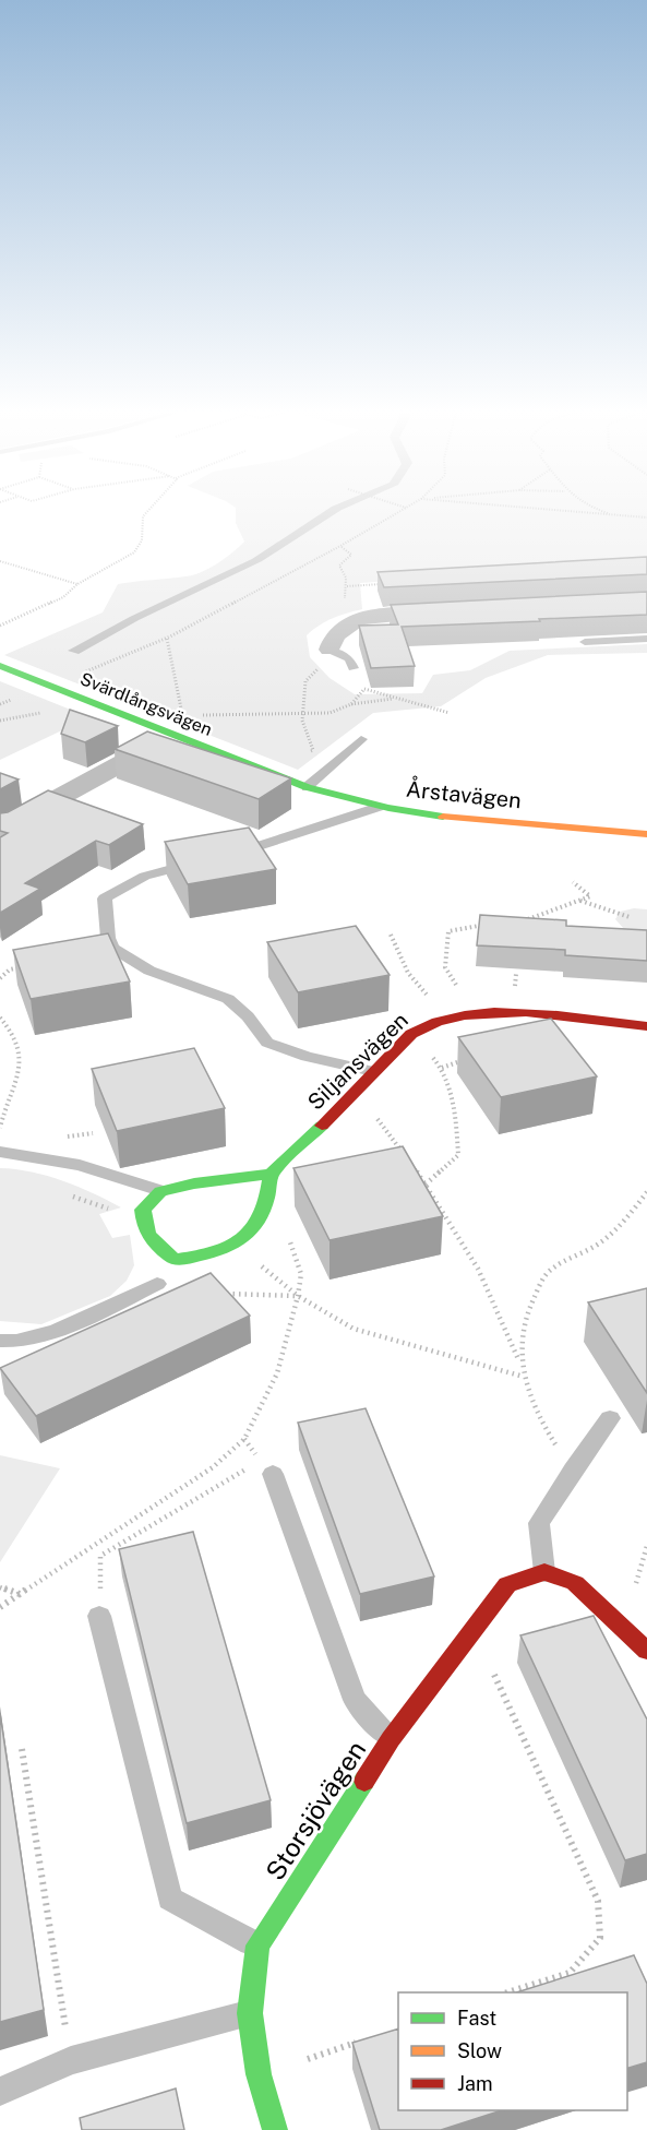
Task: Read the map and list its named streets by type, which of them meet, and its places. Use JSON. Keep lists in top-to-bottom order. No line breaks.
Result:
{"streets":{"street":["Svärdlångsvägen","Årstavägen","Siljansvägen","Storsjövägen"]},"crossings":[["Svärdlångsvägen","Årstavägen"]],"legend":["Fast","Slow","Jam"]}
